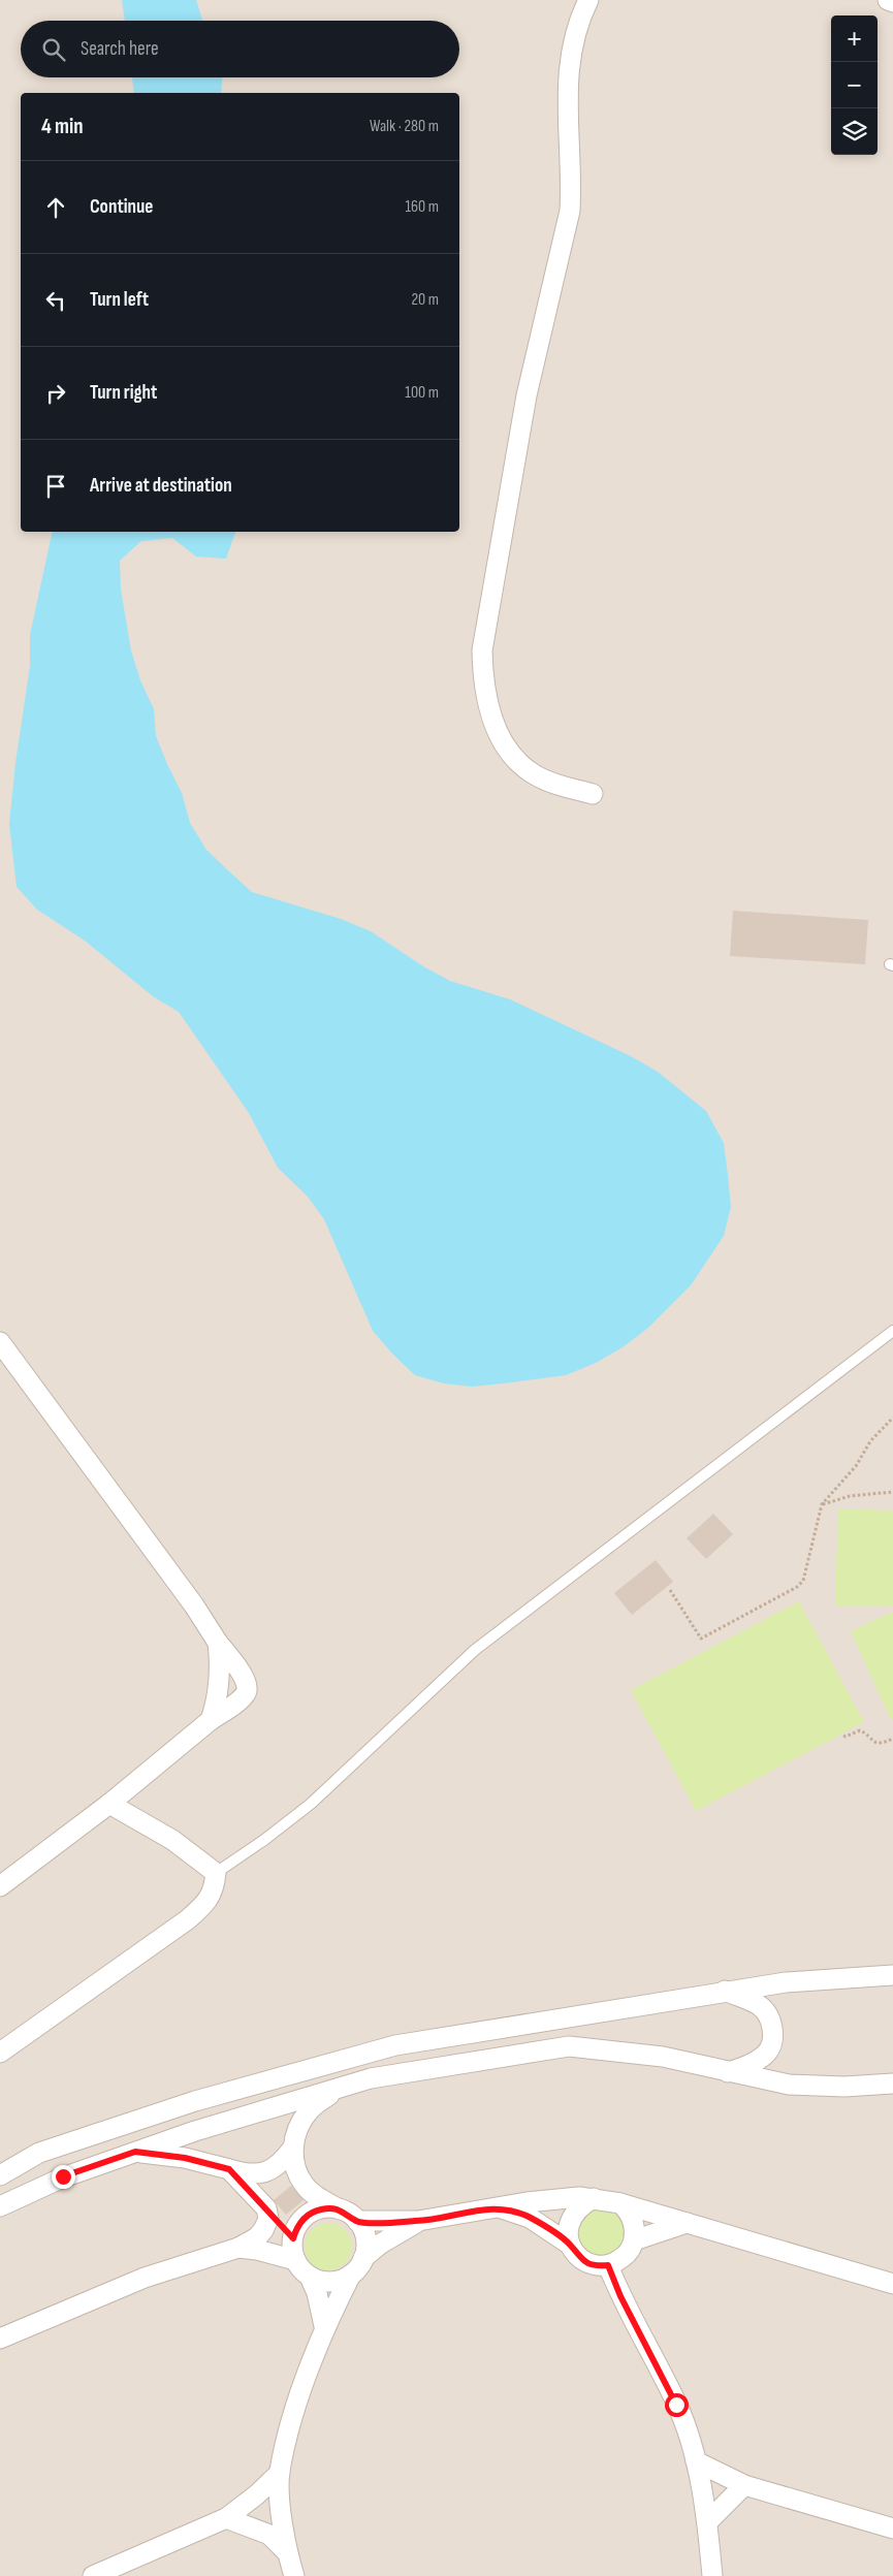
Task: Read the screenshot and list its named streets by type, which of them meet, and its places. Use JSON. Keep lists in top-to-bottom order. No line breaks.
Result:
{"page":{"map_buttons":["+","−"],"search":"Search here","heading":["4 min","Walk · 280 m"],"list":[["Continue","160 m"],["Turn left","20 m"],["Turn right","100 m"],"Arrive at destination"]}}
